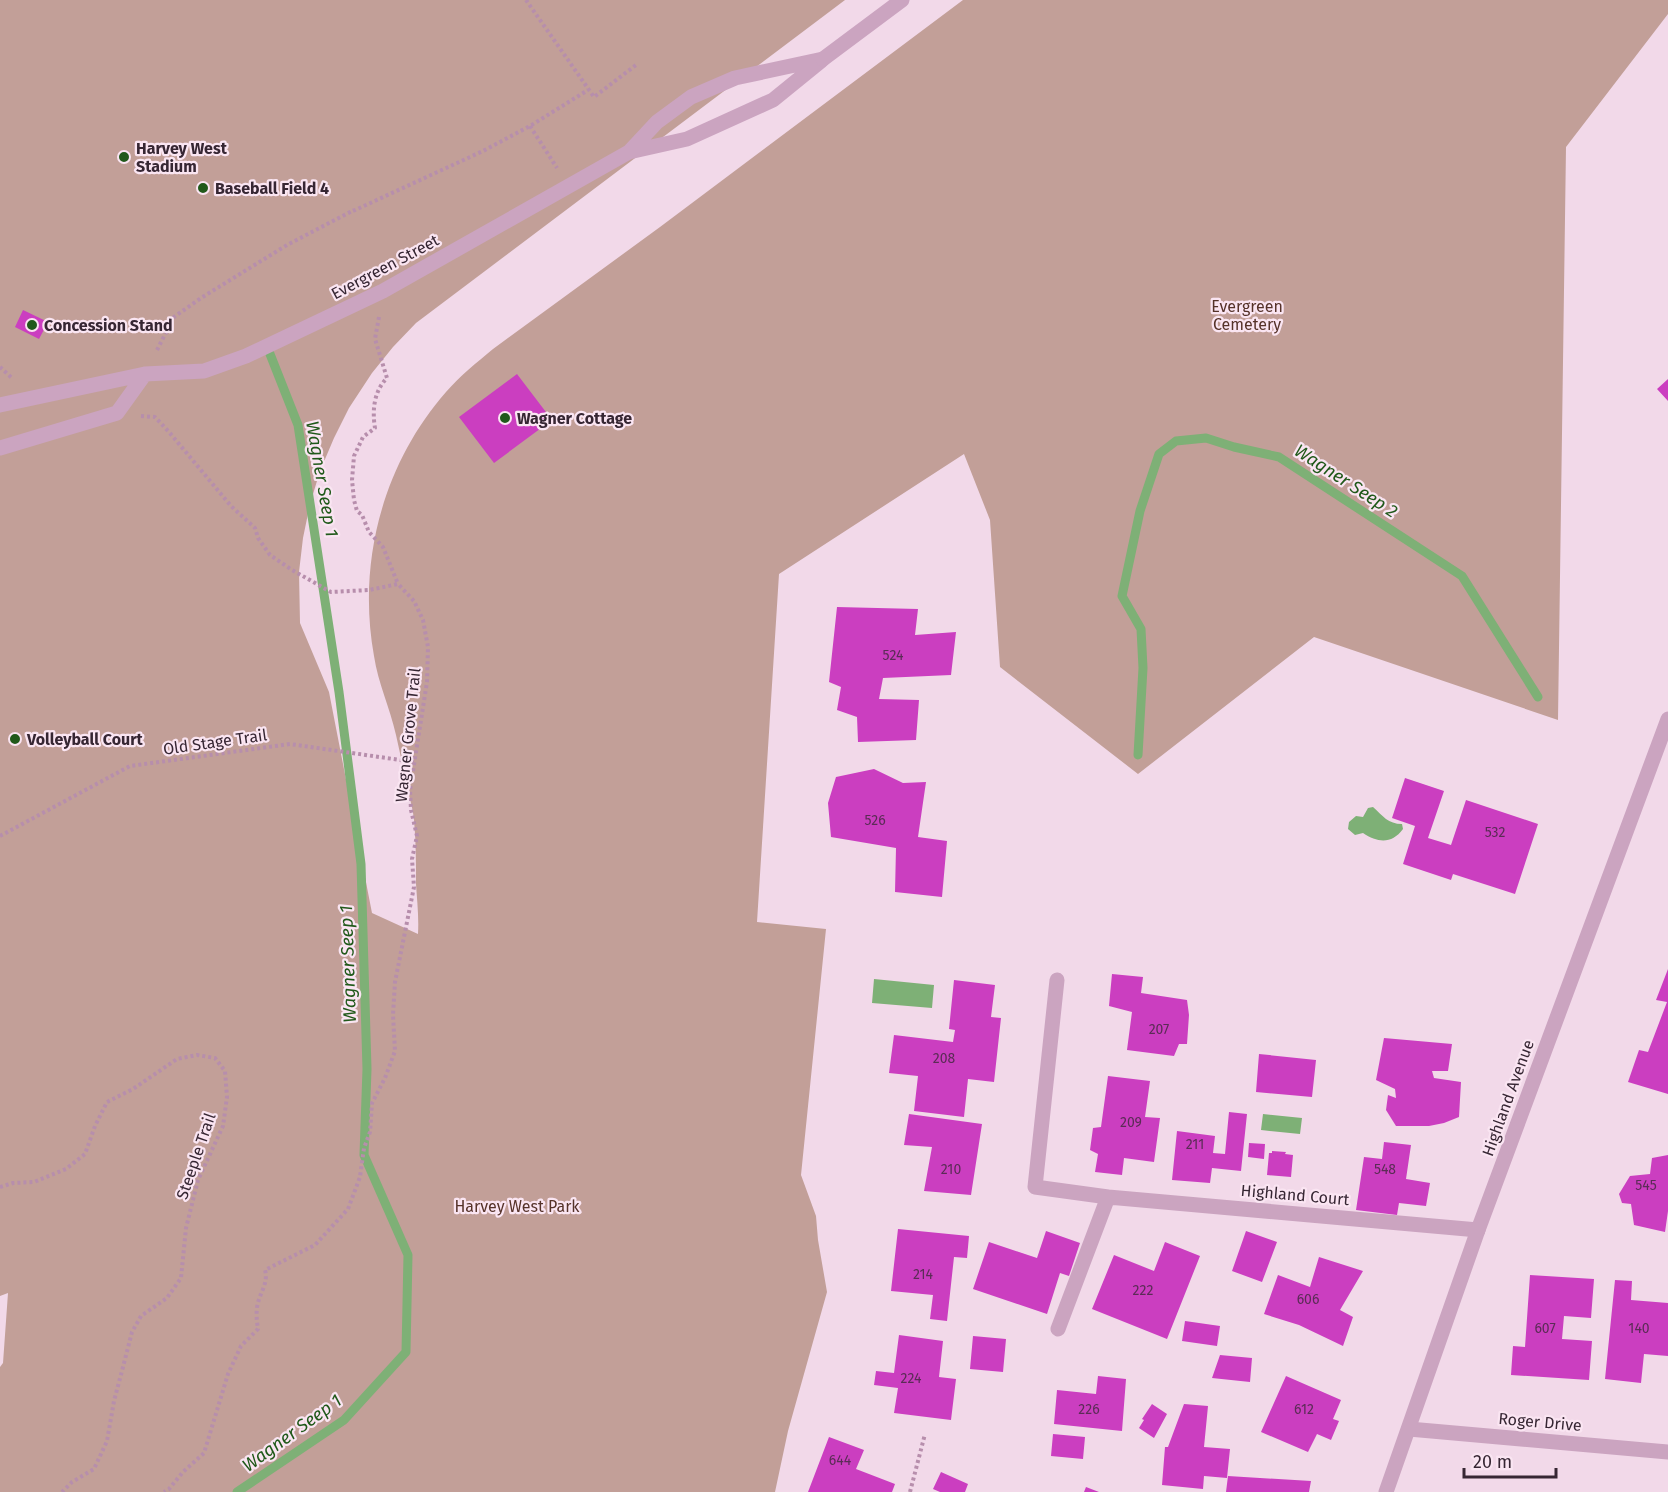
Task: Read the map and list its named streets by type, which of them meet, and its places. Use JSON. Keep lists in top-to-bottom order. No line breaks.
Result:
{"streets":{"street":["Evergreen Street","Highland Avenue","Highland Court","Roger Drive"],"path":["Wagner Grove Trail","Old Stage Trail","Steeple Trail"]},"crossings":[["Evergreen Street","Wagner Grove Trail"],["Wagner Grove Trail","Old Stage Trail"],["Highland Avenue","Highland Court"],["Highland Avenue","Roger Drive"]],"water":["Wagner Seep 1","Wagner Seep 2"],"parks":["Evergreen Cemetery","Harvey West Park"],"places":["Harvey West Stadium","Baseball Field 4","Concession Stand","Wagner Cottage","Volleyball Court"],"house_numbers":["524","526","532","207","208","209","211","210","548","545","214","222","606","607","140","224","226","612","644"],"scale_bar":"20 m"}
